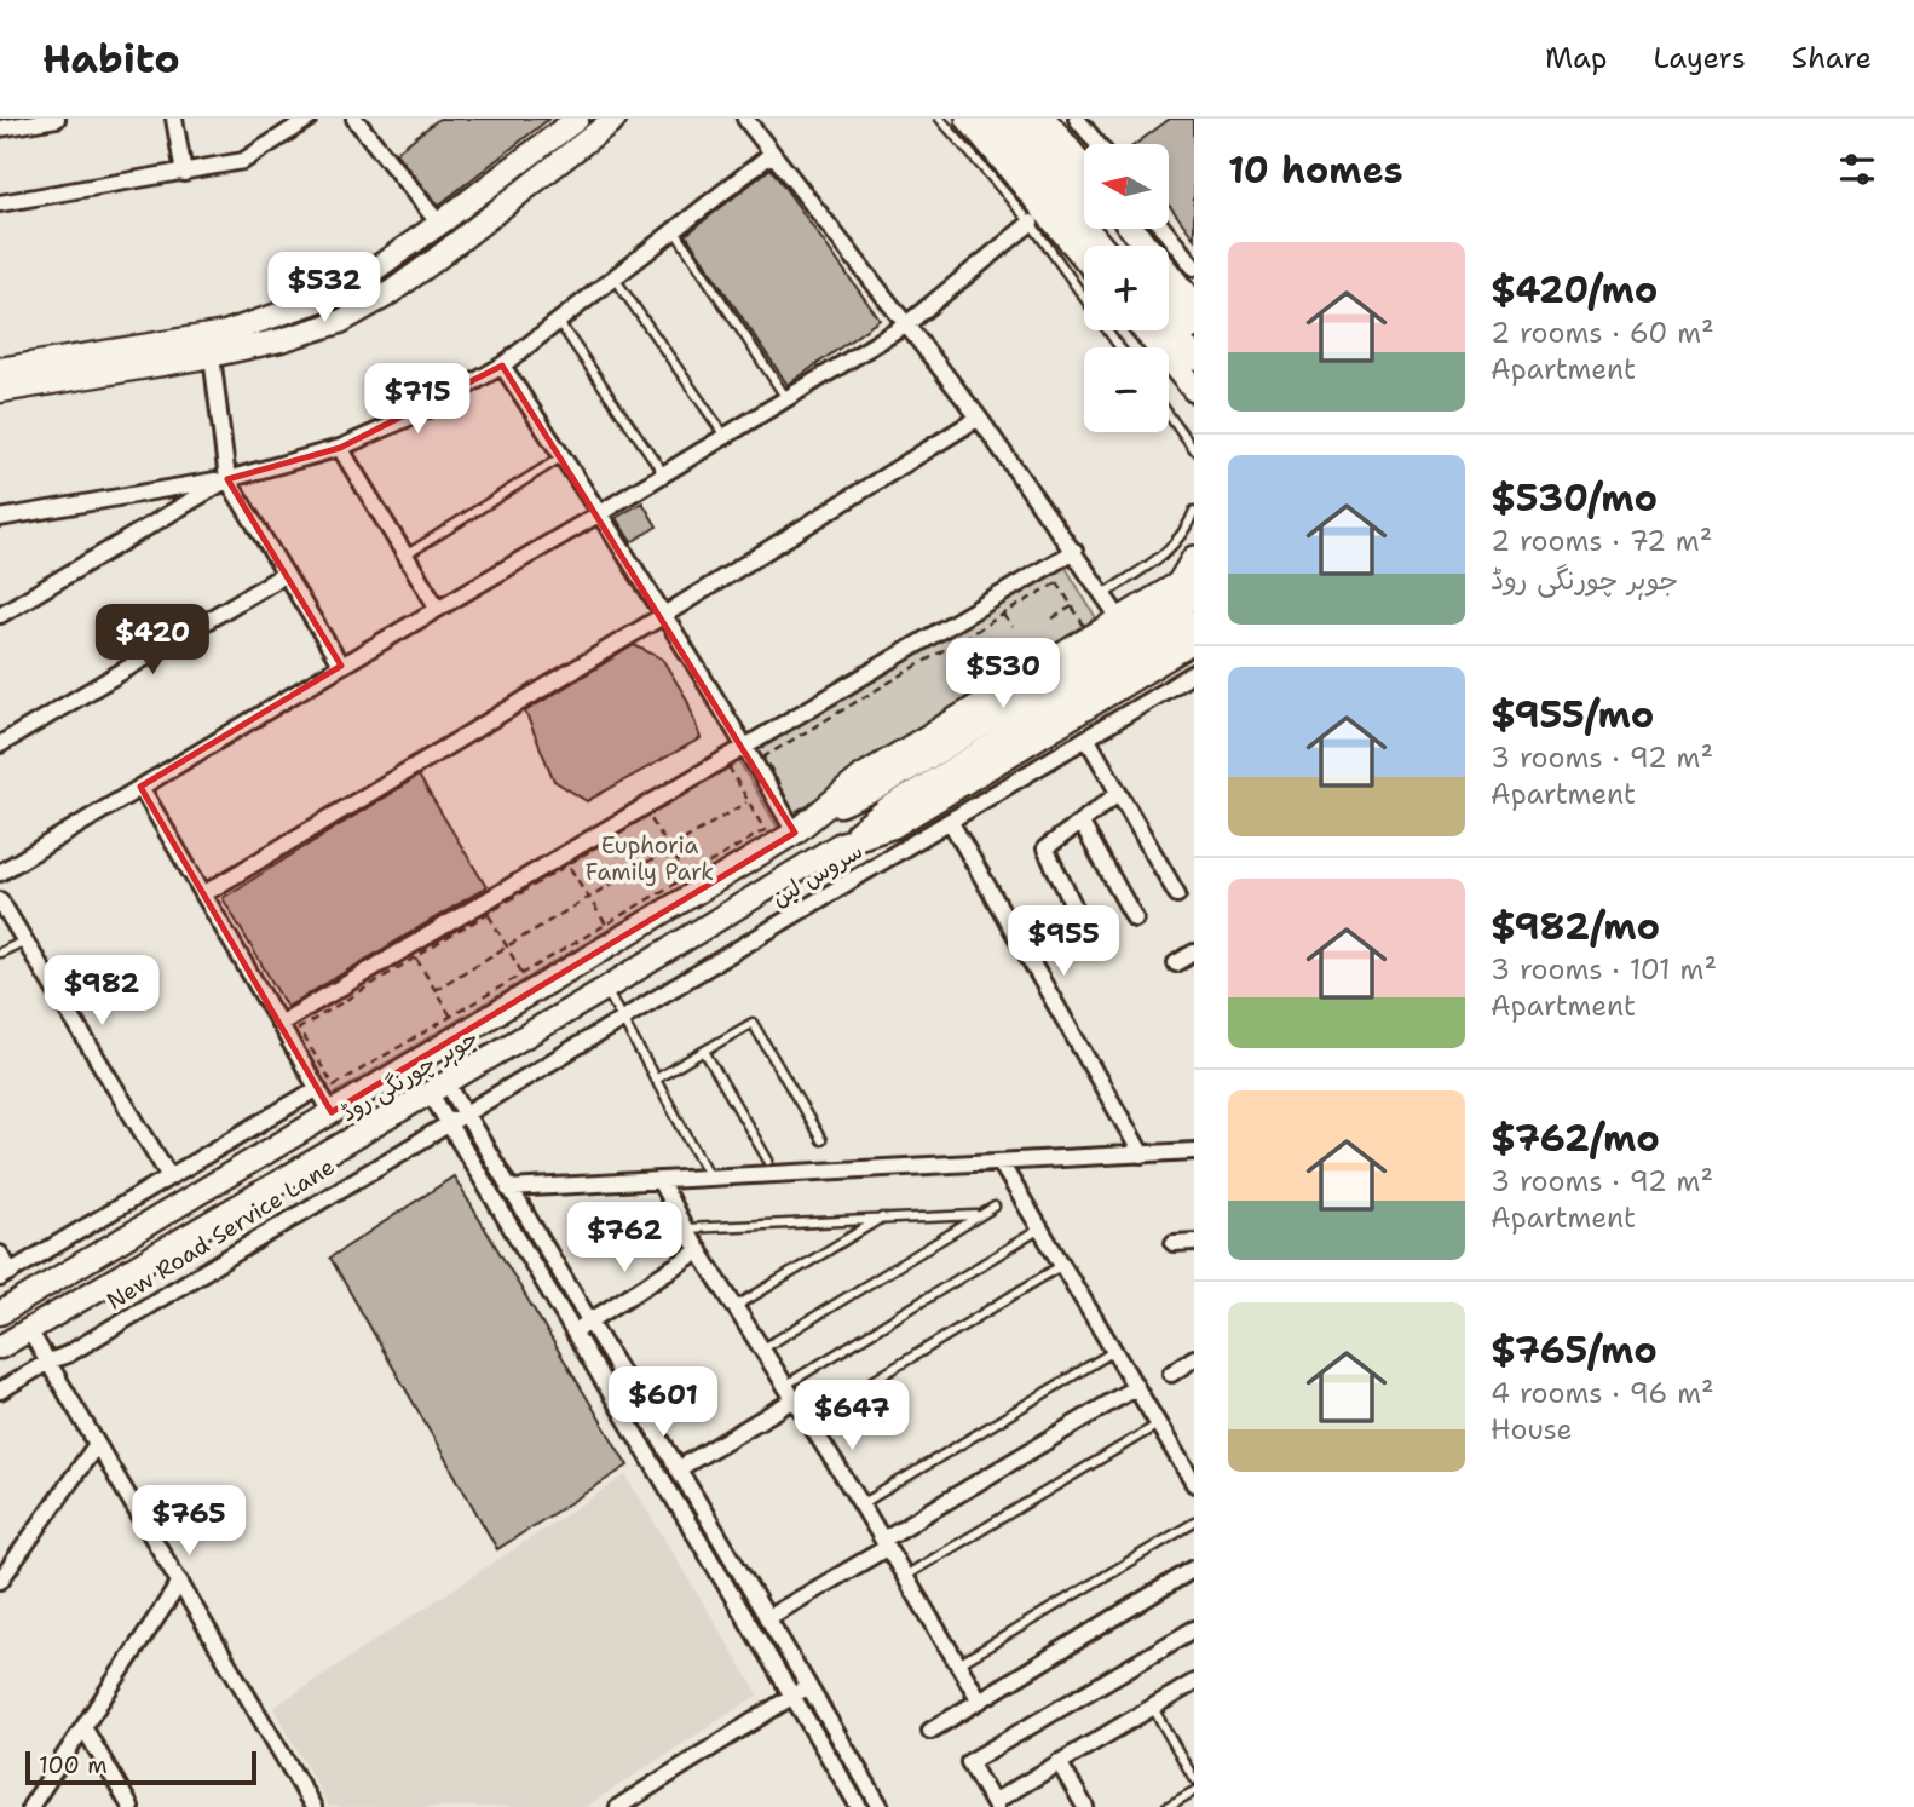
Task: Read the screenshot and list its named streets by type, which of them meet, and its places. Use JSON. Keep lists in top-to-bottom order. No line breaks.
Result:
{"streets":{"main road":["جوہر چورنگی روڈ"],"street":["سروس لین","New Road Service Lane"]},"crossings":[["سروس لین","New Road Service Lane"]],"parks":["Euphoria Family Park"],"scale_bar":"100 m","north":"left","page":{"header":"Habito","nav":["Map","Layers","Share"],"heading":"10 homes","map_buttons":["+","−"],"list":[{"name":"$420/mo","note":"2 rooms · 60 m² · Apartment"},{"name":"$530/mo","note":"2 rooms · 72 m² · جوہر چورنگی روڈ"},{"name":"$955/mo","note":"3 rooms · 92 m² · Apartment"},{"name":"$982/mo","note":"3 rooms · 101 m² · Apartment"},{"name":"$762/mo","note":"3 rooms · 92 m² · Apartment"},{"name":"$765/mo","note":"4 rooms · 96 m² · House"}],"price":["$532","$715","$420","$530","$955","$982","$762","$601","$647","$765"],"scale":"100 m"}}
